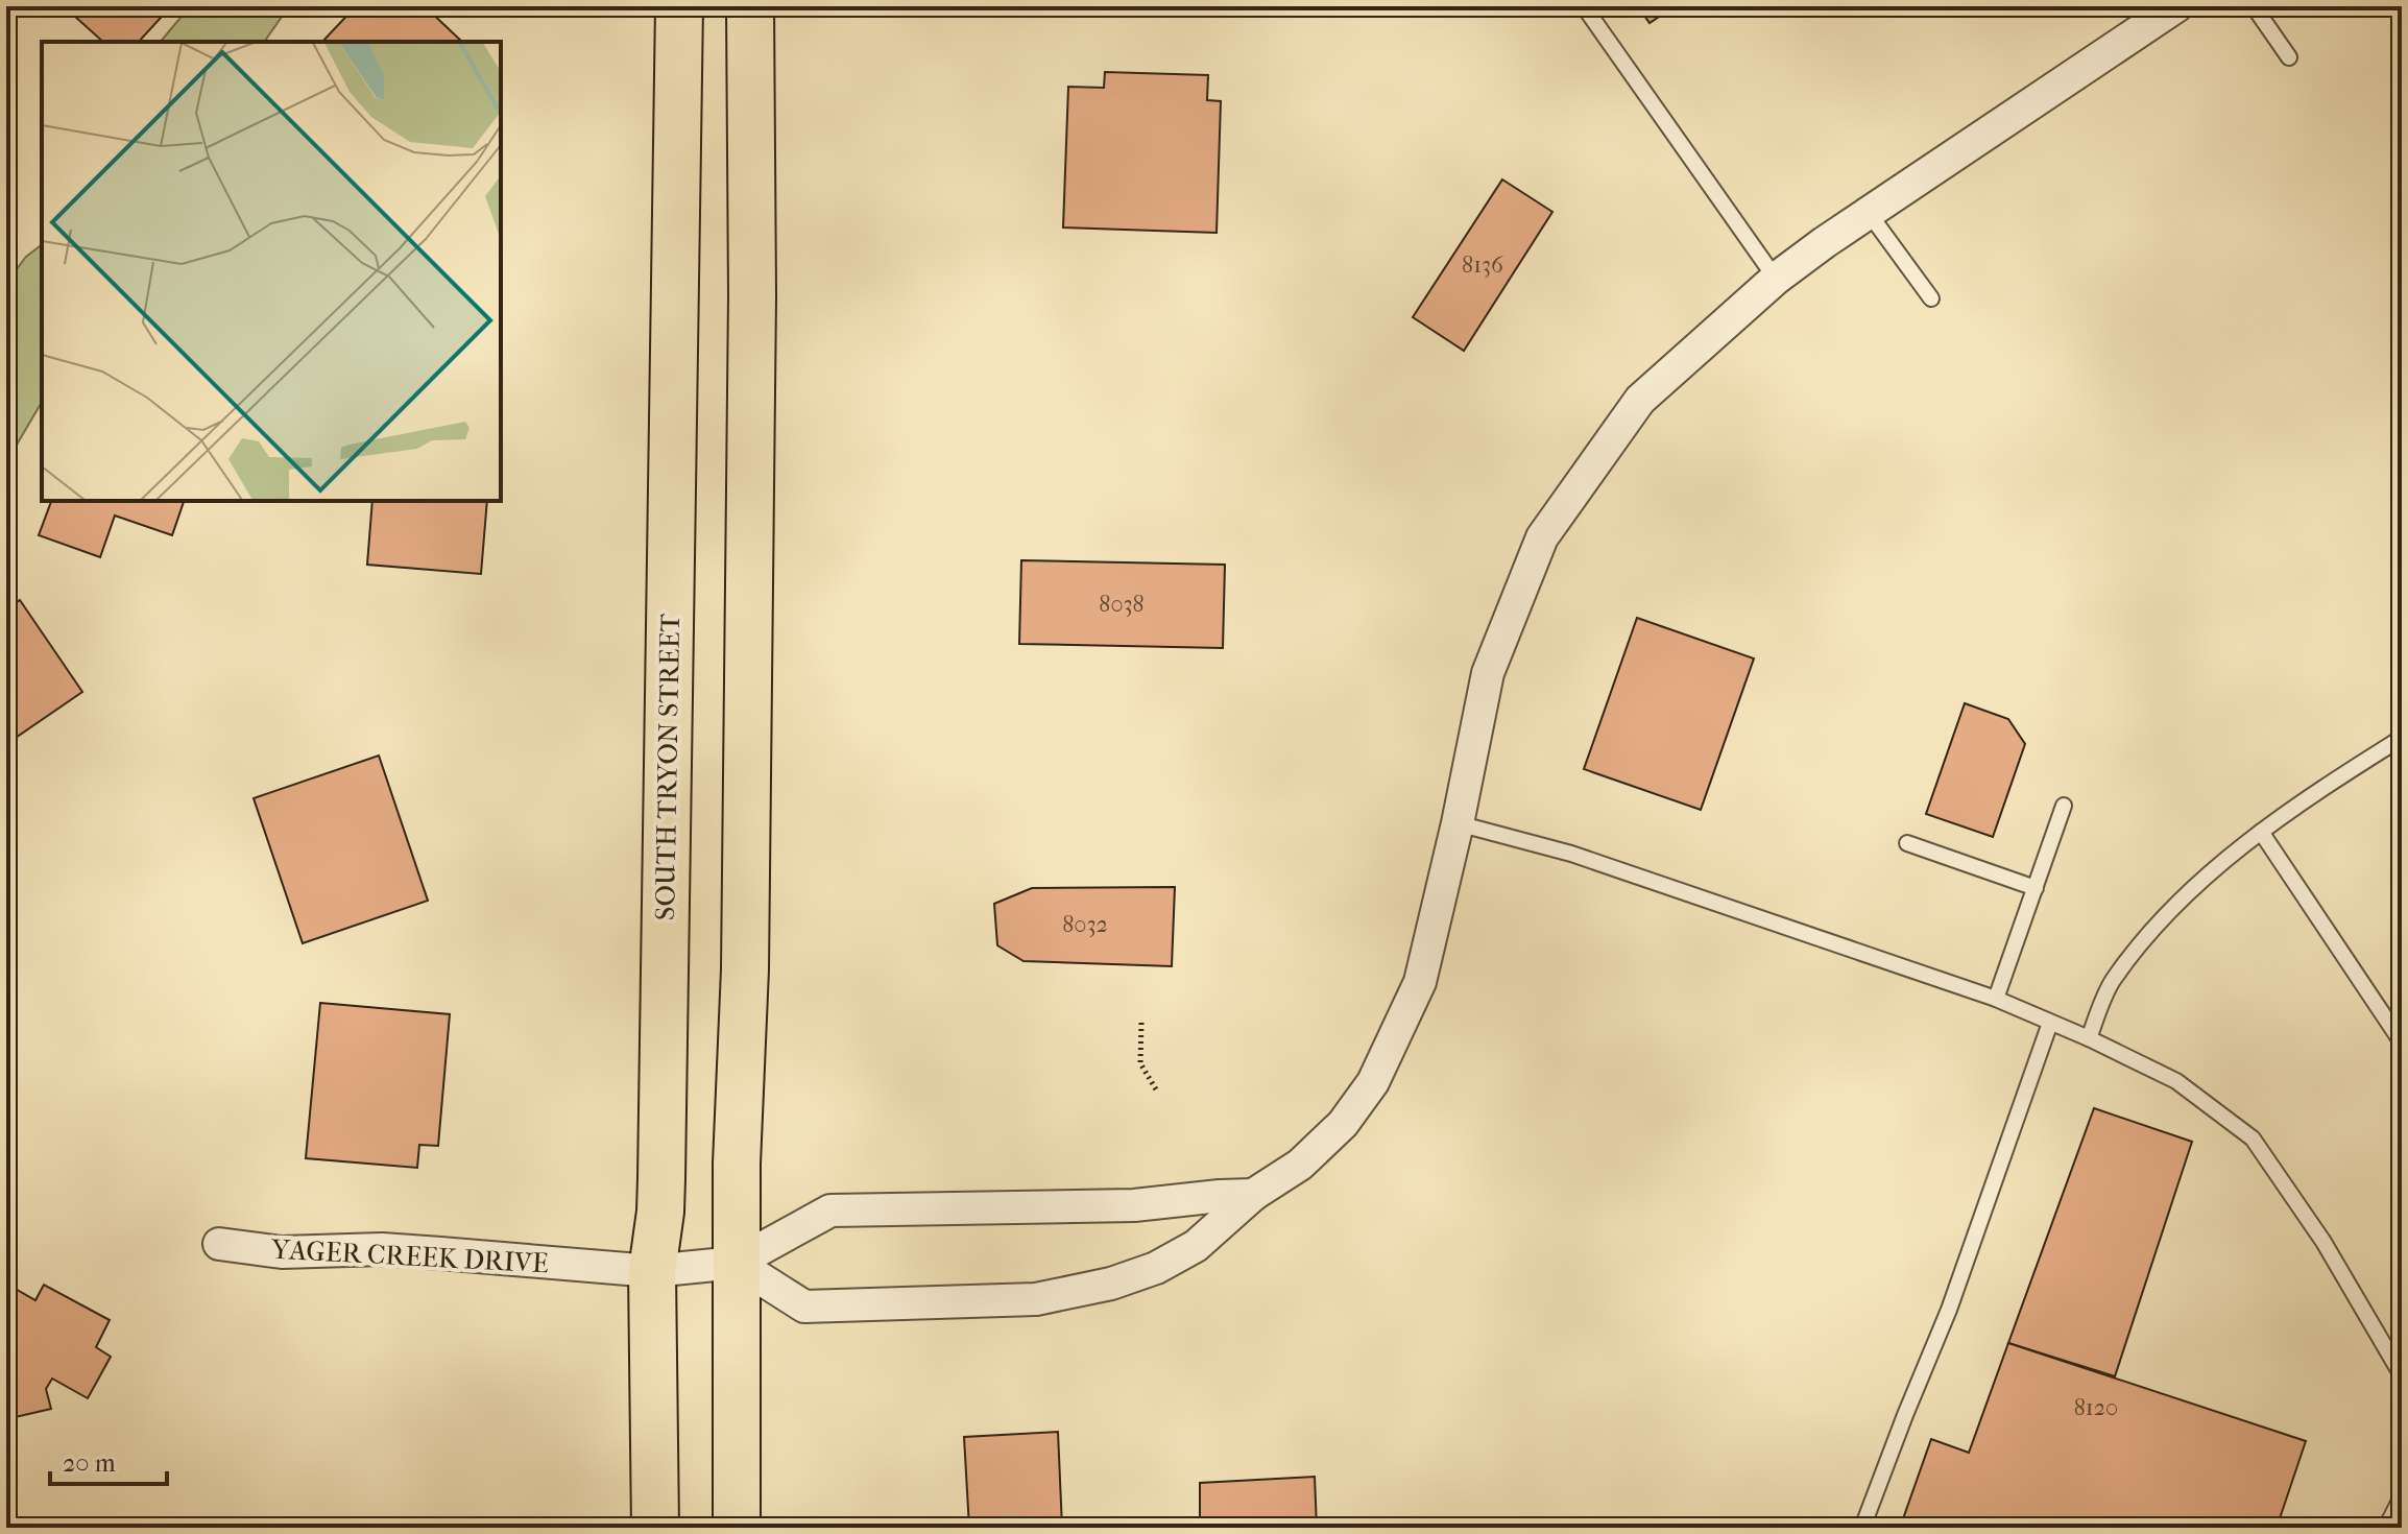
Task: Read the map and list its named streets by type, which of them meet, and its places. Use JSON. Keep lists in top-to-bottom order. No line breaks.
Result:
{"streets":{"main road":["SOUTH TRYON STREET"],"street":["YAGER CREEK DRIVE"]},"crossings":[["SOUTH TRYON STREET","YAGER CREEK DRIVE"]],"house_numbers":["8136","8038","8032","8120"],"scale_bar":"20 m"}
